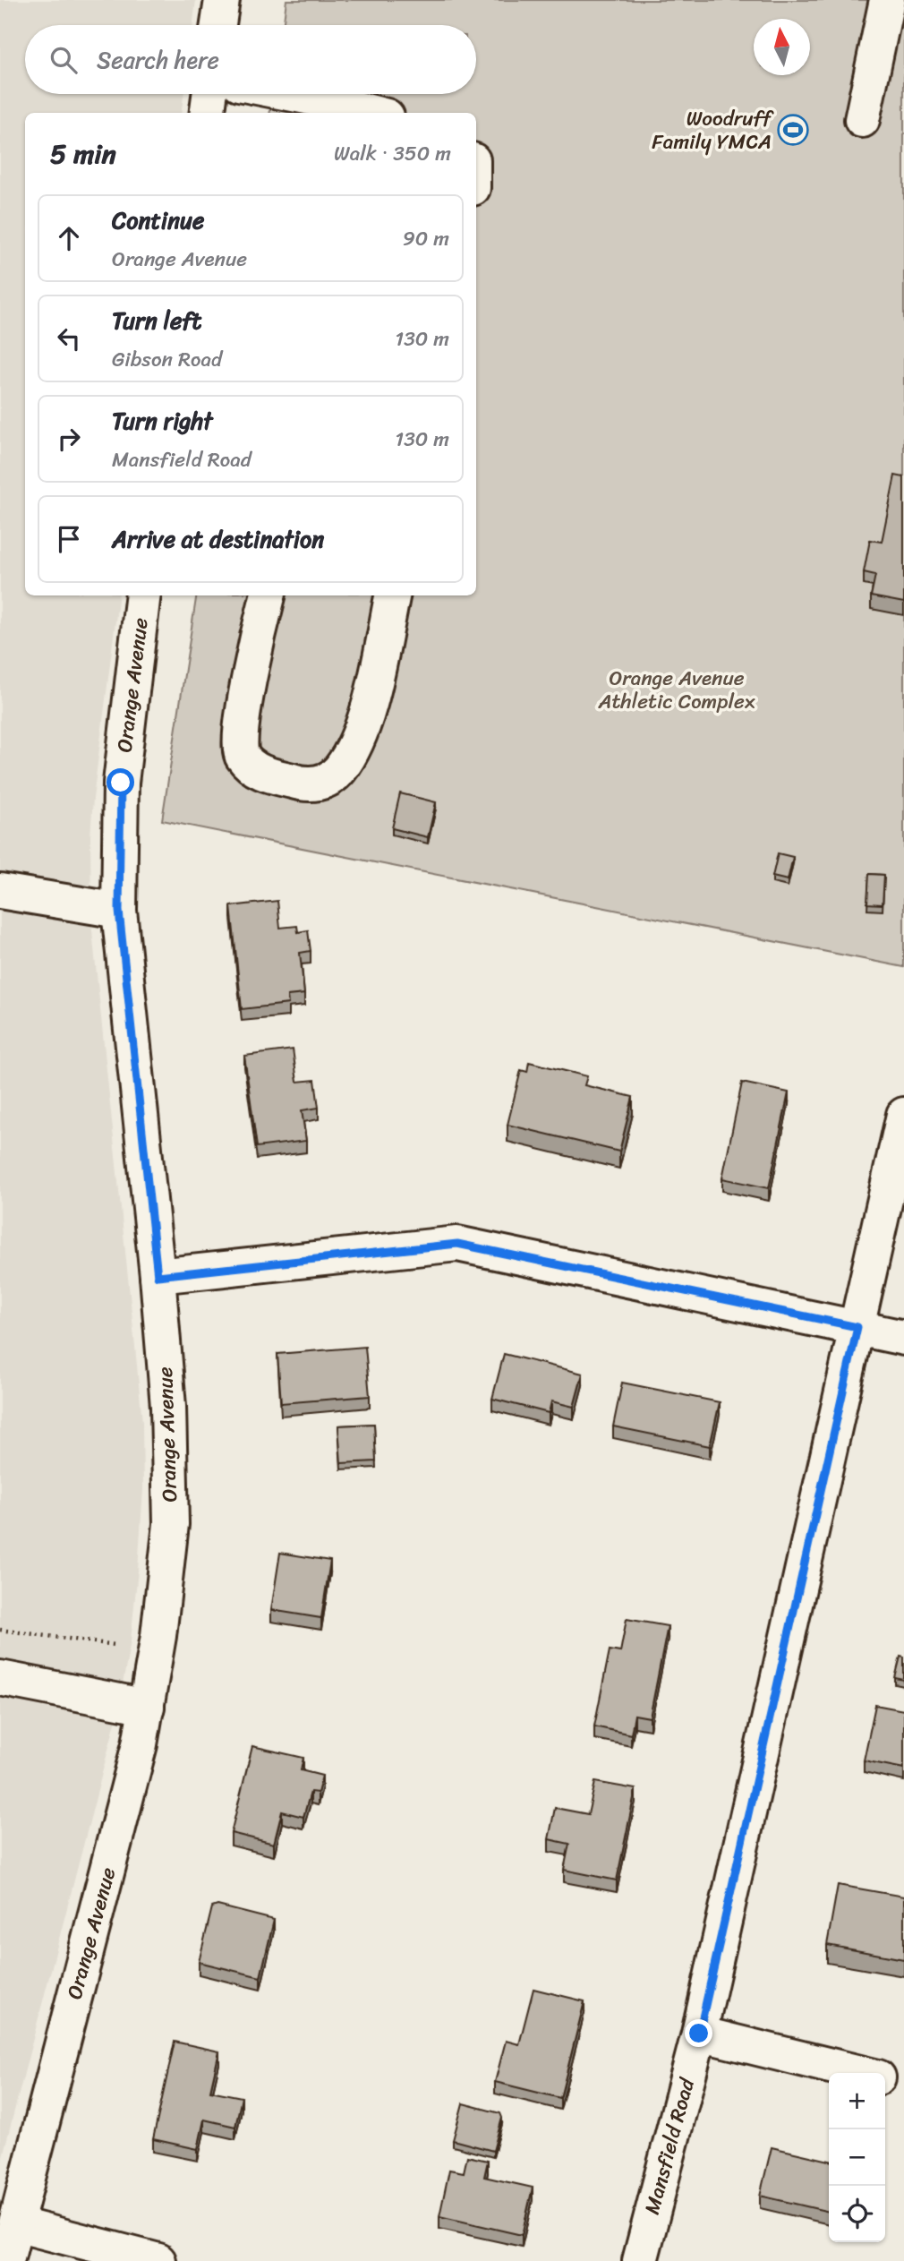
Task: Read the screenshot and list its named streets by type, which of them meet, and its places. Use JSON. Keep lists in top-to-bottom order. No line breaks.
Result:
{"streets":{"street":["Orange Avenue","Mansfield Road"]},"parks":["Orange Avenue Athletic Complex"],"places":{"sports":["Woodruff Family YMCA"]},"north":"top","page":{"search":"Search here","heading":["5 min","Walk · 350 m"],"list":[["Continue","Orange Avenue","90 m"],["Turn left","Gibson Road","130 m"],["Turn right","Mansfield Road","130 m"],"Arrive at destination"],"map_buttons":["+","−"]}}
